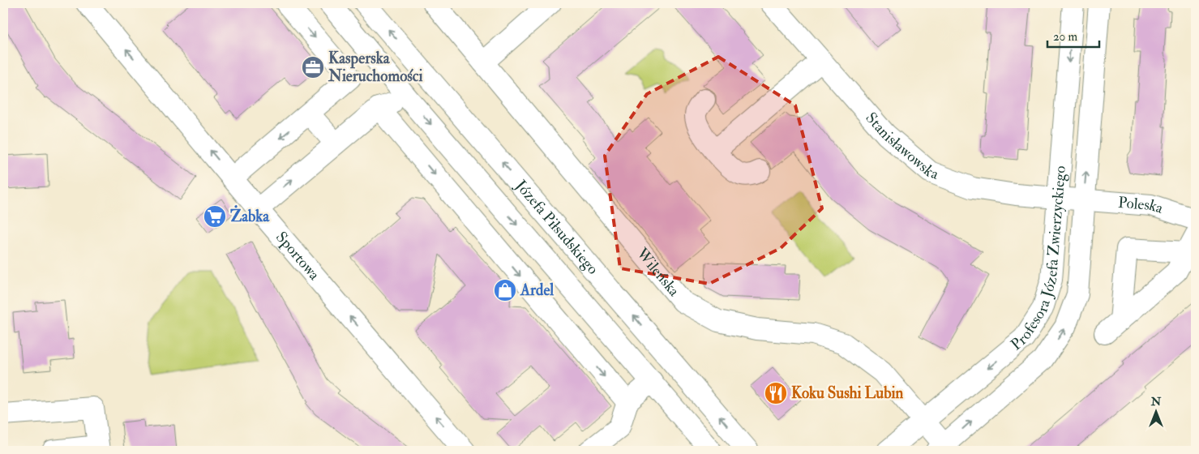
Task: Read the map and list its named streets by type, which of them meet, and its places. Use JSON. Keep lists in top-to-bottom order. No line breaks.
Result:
{"streets":{"street":["Stanisławowska","Poleska","Józefa Piłsudskiego","Profesora Józefa Zwierzyckiego","Sportowa","Wileńska"]},"crossings":[["Stanisławowska","Poleska"],["Stanisławowska","Profesora Józefa Zwierzyckiego"],["Poleska","Profesora Józefa Zwierzyckiego"],["Profesora Józefa Zwierzyckiego","Wileńska"]],"places":{"office":["Kasperska Nieruchomości"],"supermarket":["Żabka"],"shop":["Ardel"],"restaurant":["Koku Sushi Lubin"]},"scale_bar":"20 m","north":"top"}
